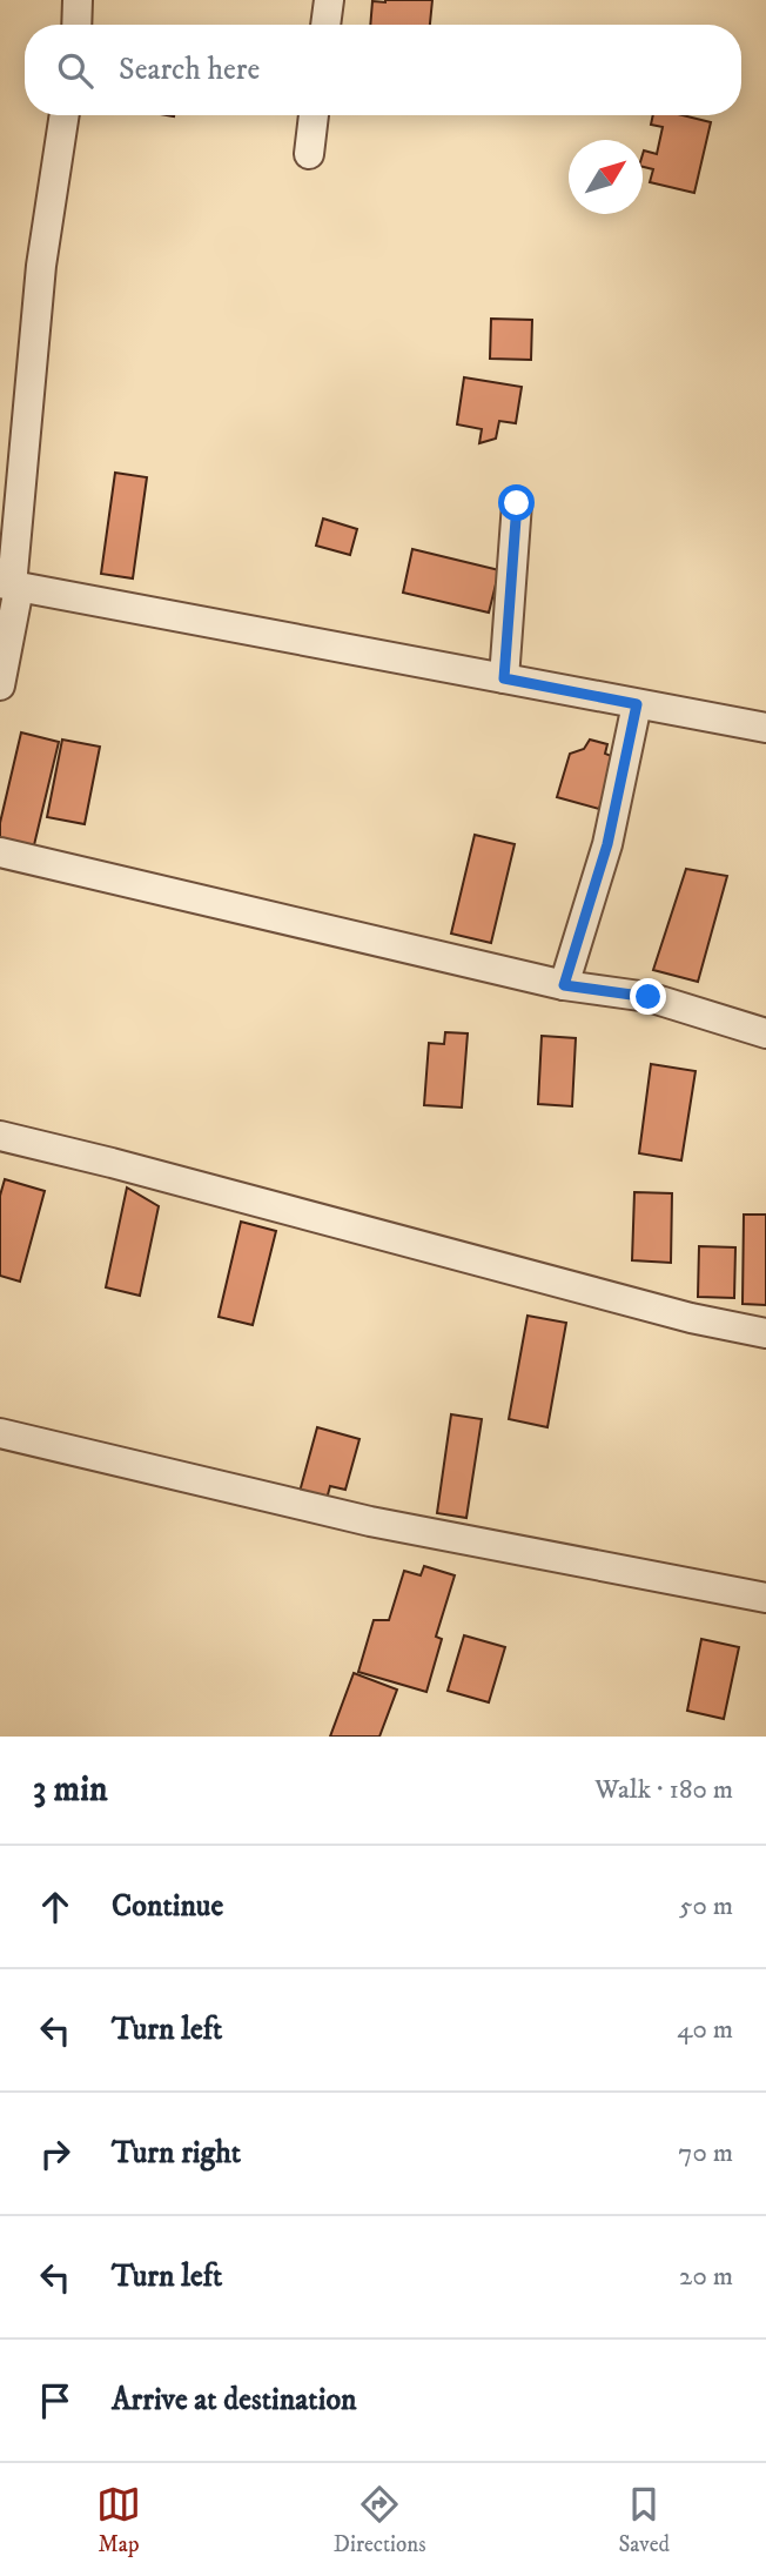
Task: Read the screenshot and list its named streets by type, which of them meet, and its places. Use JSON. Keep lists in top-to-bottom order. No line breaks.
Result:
{"north":"top right","page":{"search":"Search here","heading":["3 min","Walk · 180 m"],"list":[["Continue","50 m"],["Turn left","40 m"],["Turn right","70 m"],["Turn left","20 m"],"Arrive at destination"],"nav":["Map","Directions","Saved"]}}
